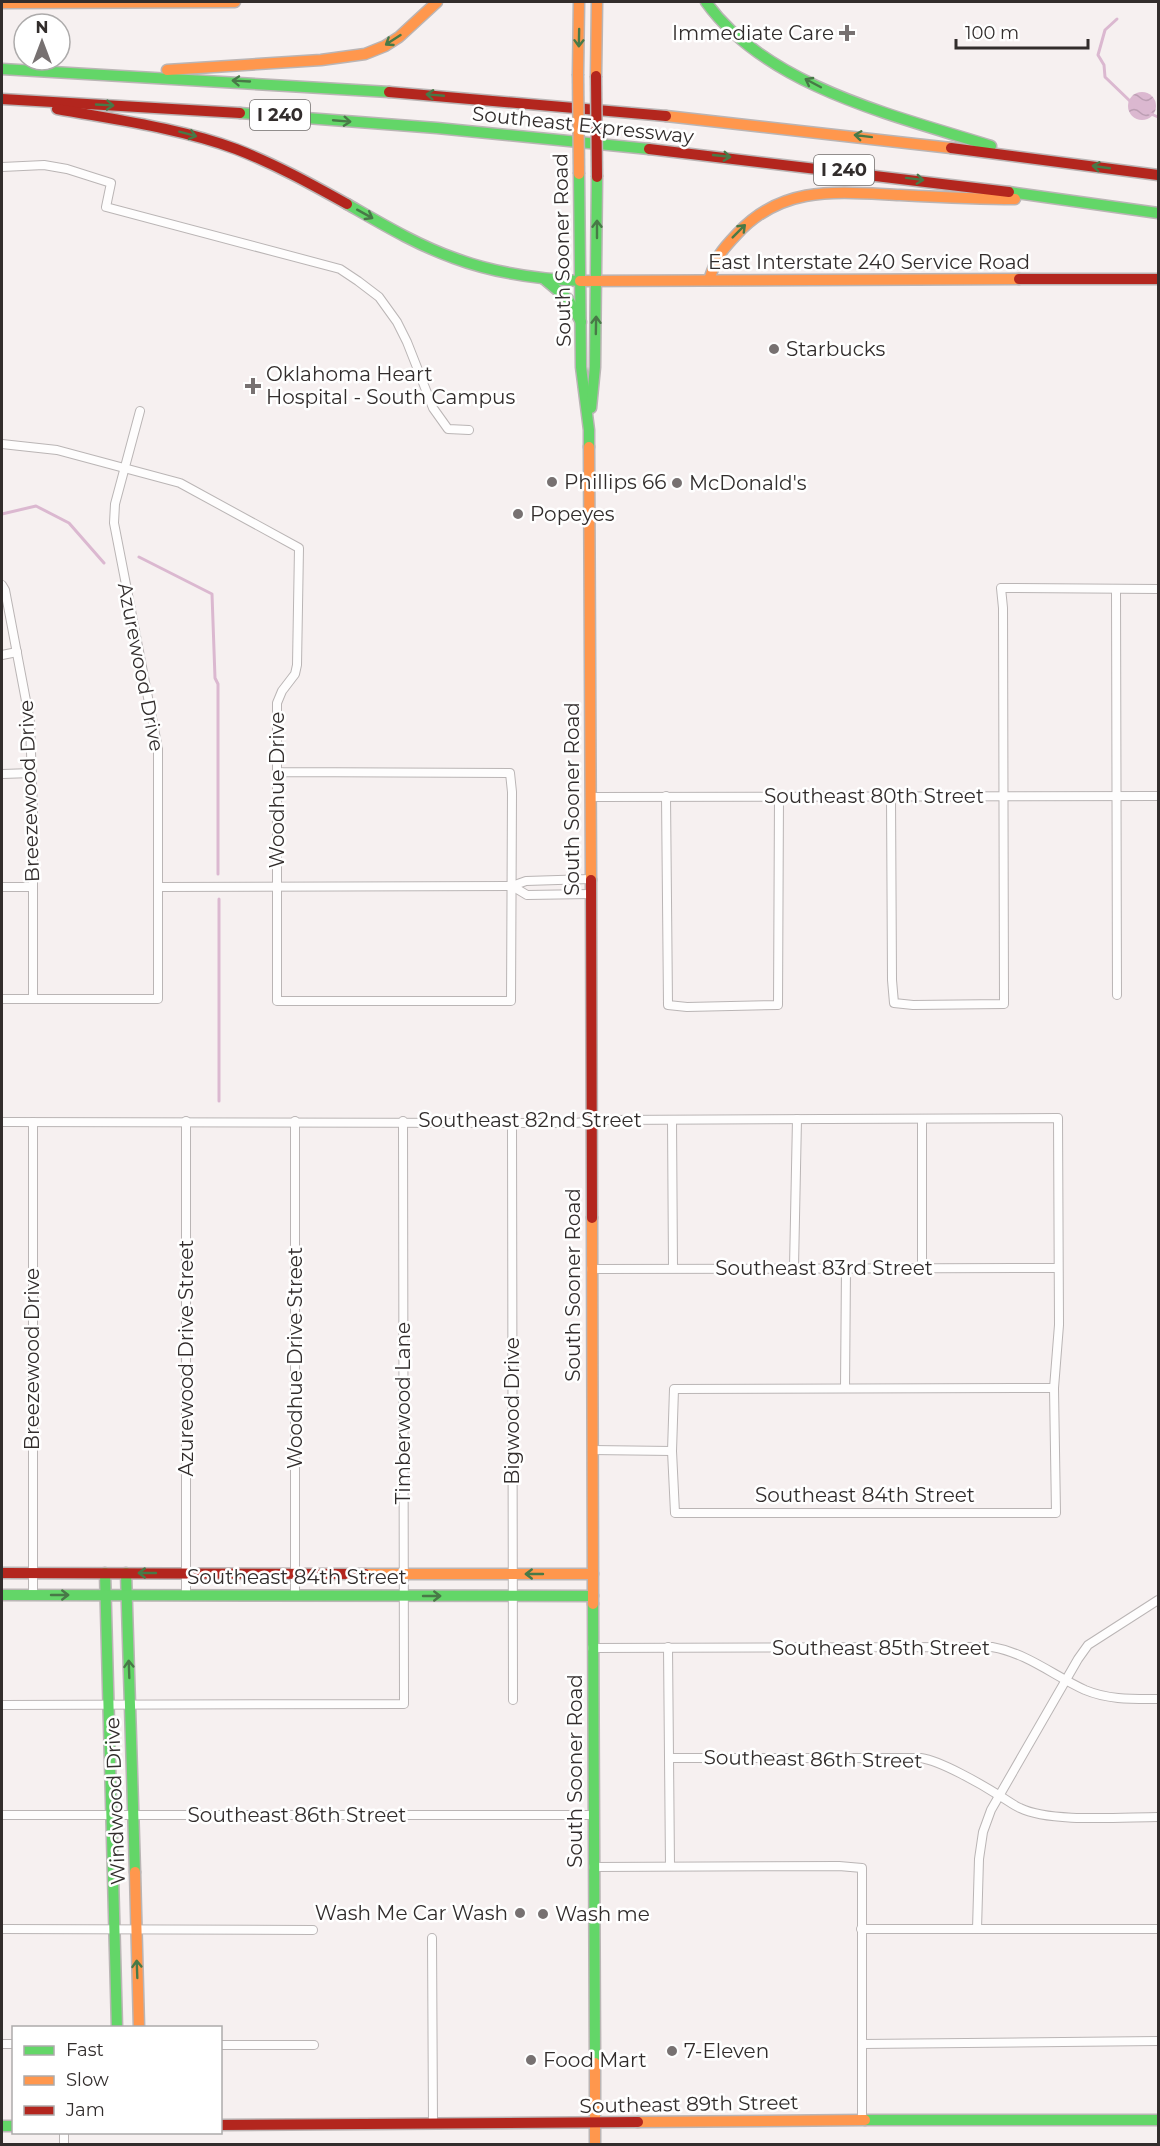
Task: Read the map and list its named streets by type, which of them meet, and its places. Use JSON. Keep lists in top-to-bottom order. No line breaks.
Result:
{"streets":{"main road":["I 240","Southeast Expressway","South Sooner Road","East Interstate 240 Service Road","Southeast 84th Street","Windwood Drive","Southeast 89th Street"],"street":["Azurewood Drive","Woodhue Drive","Breezewood Drive","Southeast 80th Street","Southeast 82nd Street","Southeast 83rd Street","Azurewood Drive Street","Woodhue Drive Street","Bigwood Drive","Timberwood Lane","Southeast 85th Street","Southeast 86th Street"]},"crossings":[["Southeast Expressway","East Interstate 240 Service Road"],["South Sooner Road","East Interstate 240 Service Road"],["South Sooner Road","Southeast 80th Street"],["South Sooner Road","Southeast 82nd Street"],["South Sooner Road","Southeast 83rd Street"],["South Sooner Road","Southeast 84th Street"],["South Sooner Road","Southeast 85th Street"],["South Sooner Road","Southeast 86th Street"],["South Sooner Road","Southeast 89th Street"],["Azurewood Drive","Woodhue Drive"],["Azurewood Drive","Breezewood Drive"],["Breezewood Drive","Southeast 82nd Street"],["Breezewood Drive","Southeast 84th Street"],["Southeast 82nd Street","Southeast 83rd Street"],["Southeast 82nd Street","Azurewood Drive Street"],["Southeast 82nd Street","Woodhue Drive Street"],["Southeast 82nd Street","Bigwood Drive"],["Southeast 82nd Street","Timberwood Lane"],["Azurewood Drive Street","Southeast 84th Street"],["Woodhue Drive Street","Southeast 84th Street"],["Bigwood Drive","Southeast 84th Street"],["Timberwood Lane","Southeast 84th Street"],["Timberwood Lane","Windwood Drive"],["Southeast 84th Street","Windwood Drive"],["Southeast 86th Street","Windwood Drive"]],"one_way":["East Interstate 240 Service Road"],"places":{"health":["Immediate Care","Oklahoma Heart Hospital - South Campus"],"other":["Starbucks","Phillips 66","McDonald's","Popeyes","Wash Me Car Wash","Wash me","7-Eleven","Food Mart"]},"legend":["Fast","Slow","Jam"],"scale_bar":"100 m","north":"top"}
